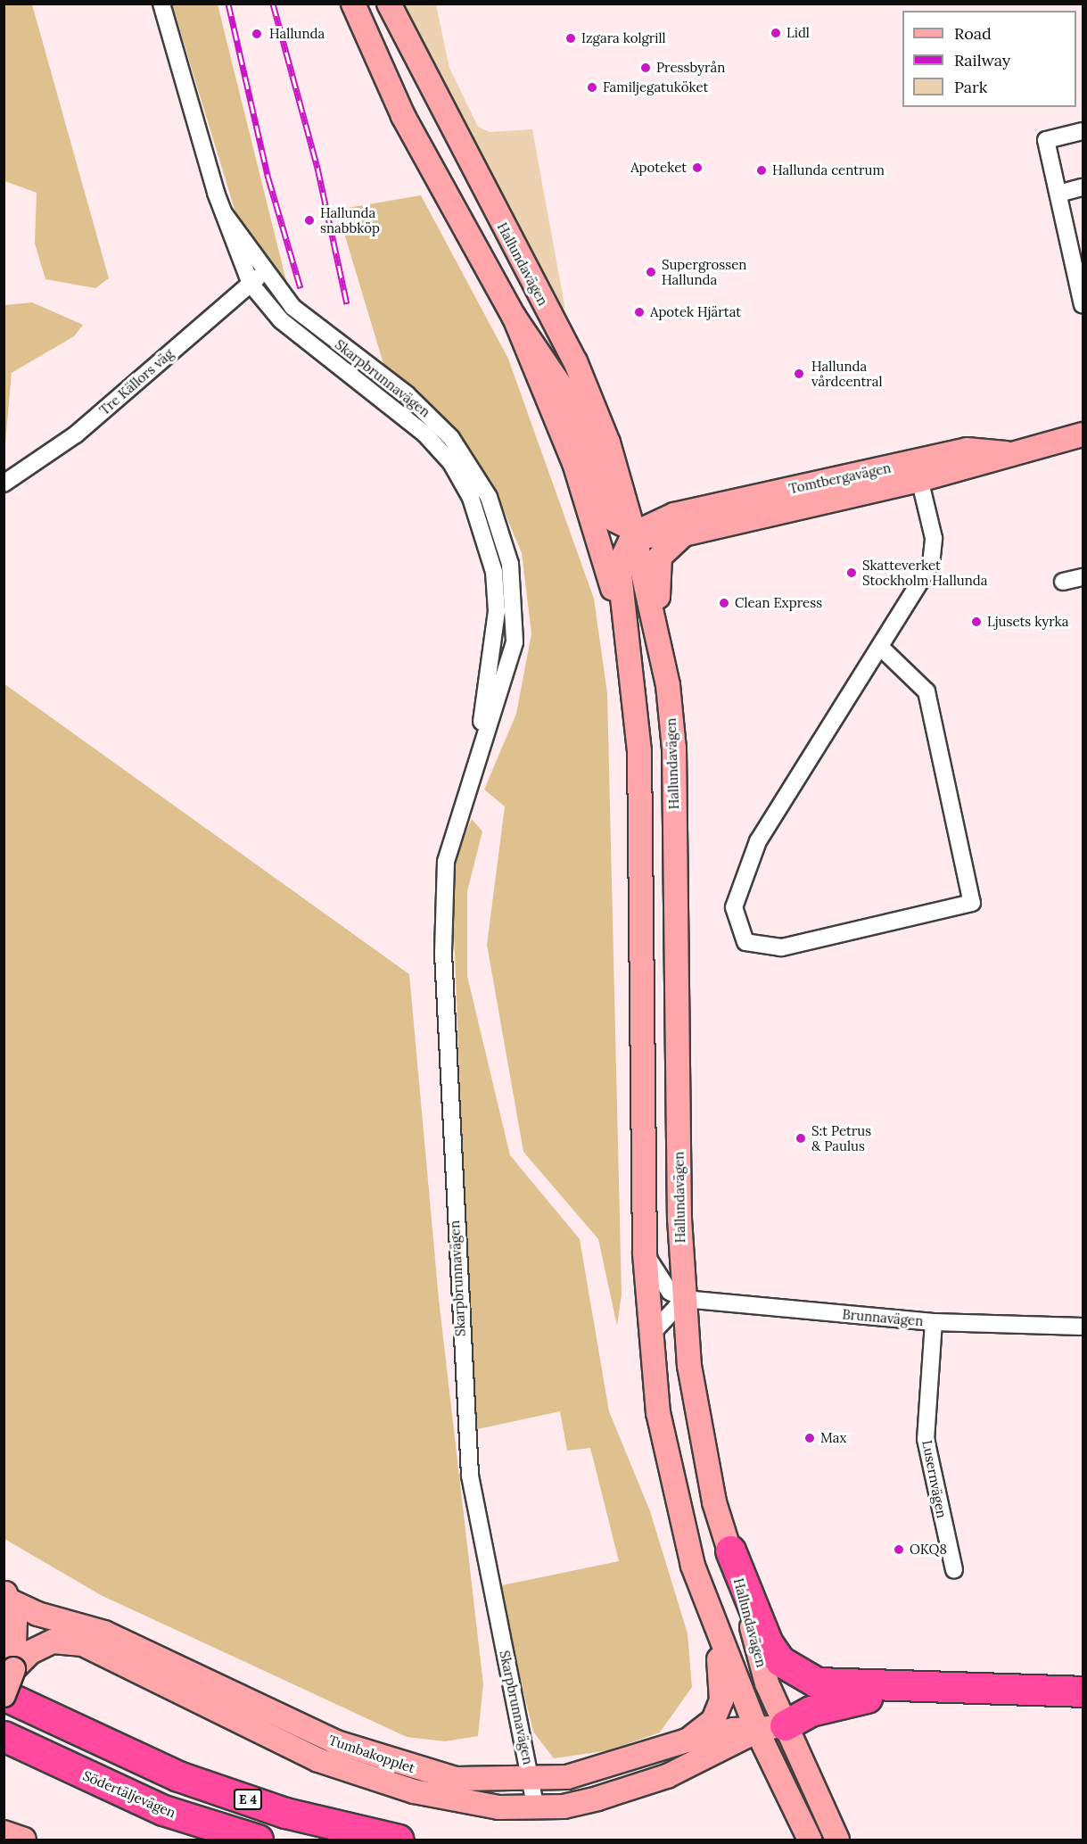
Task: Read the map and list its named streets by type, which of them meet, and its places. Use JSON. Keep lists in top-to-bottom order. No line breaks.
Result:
{"streets":{"highway":["Södertäljevägen","E 4"],"main road":["Hallundavägen","Tomtbergavägen","Tumbakopplet"],"street":["Skarpbrunnavägen","Tre Källors väg","Brunnavägen","Lusernvägen"]},"crossings":[["Hallundavägen","Tomtbergavägen"],["Hallundavägen","Brunnavägen"],["Hallundavägen","Tumbakopplet"],["Skarpbrunnavägen","Tre Källors väg"],["Skarpbrunnavägen","Tumbakopplet"],["Brunnavägen","Lusernvägen"],["Tumbakopplet","E 4"]],"places":["Lidl","Hallunda","Izgara kolgrill","Pressbyrån","Familjegatuköket","Apoteket","Hallunda centrum","Hallunda snabbköp","Supergrossen Hallunda","Apotek Hjärtat","Hallunda vårdcentral","Skatteverket Stockholm Hallunda","Clean Express","Ljusets kyrka","S:t Petrus & Paulus","Max","OKQ8"],"legend":["Road","Railway","Park"]}
